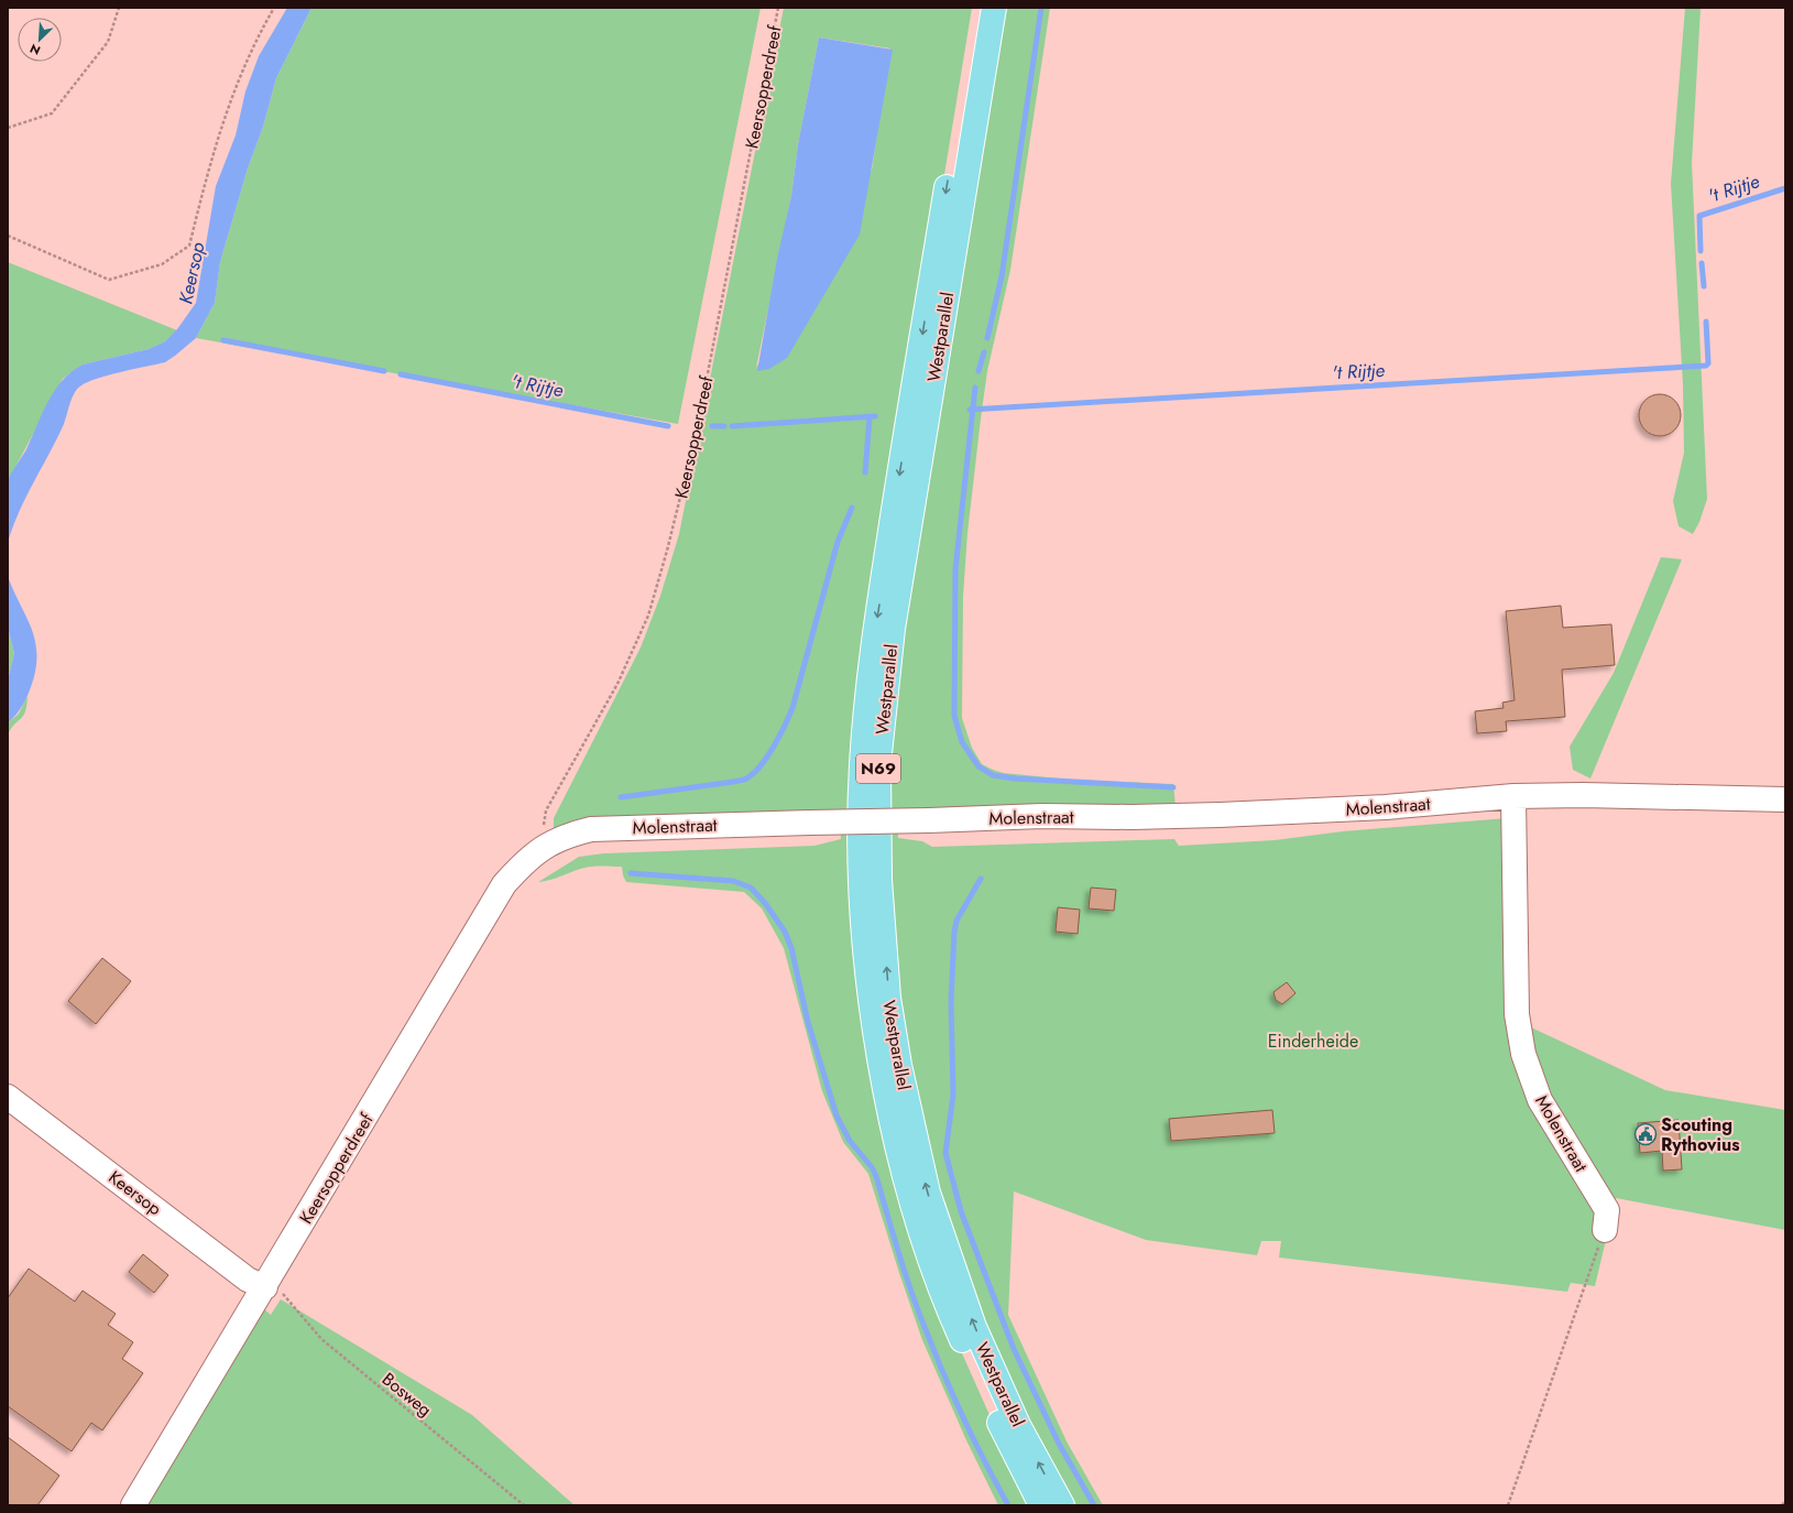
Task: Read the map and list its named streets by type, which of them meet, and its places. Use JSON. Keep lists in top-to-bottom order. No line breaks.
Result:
{"streets":{"main road":["Westparallel","N69"],"street":["Keersopperdreef","Molenstraat","Keersop"],"path":["Bosweg"]},"crossings":[["Keersopperdreef","Molenstraat"],["Keersopperdreef","Keersop"],["Keersopperdreef","Bosweg"],["Keersop","Bosweg"]],"water":["'t Rijtje","Keersop"],"parks":["Einderheide"],"places":{"public building":["Scouting Rythovius"]},"north":"bottom left"}
